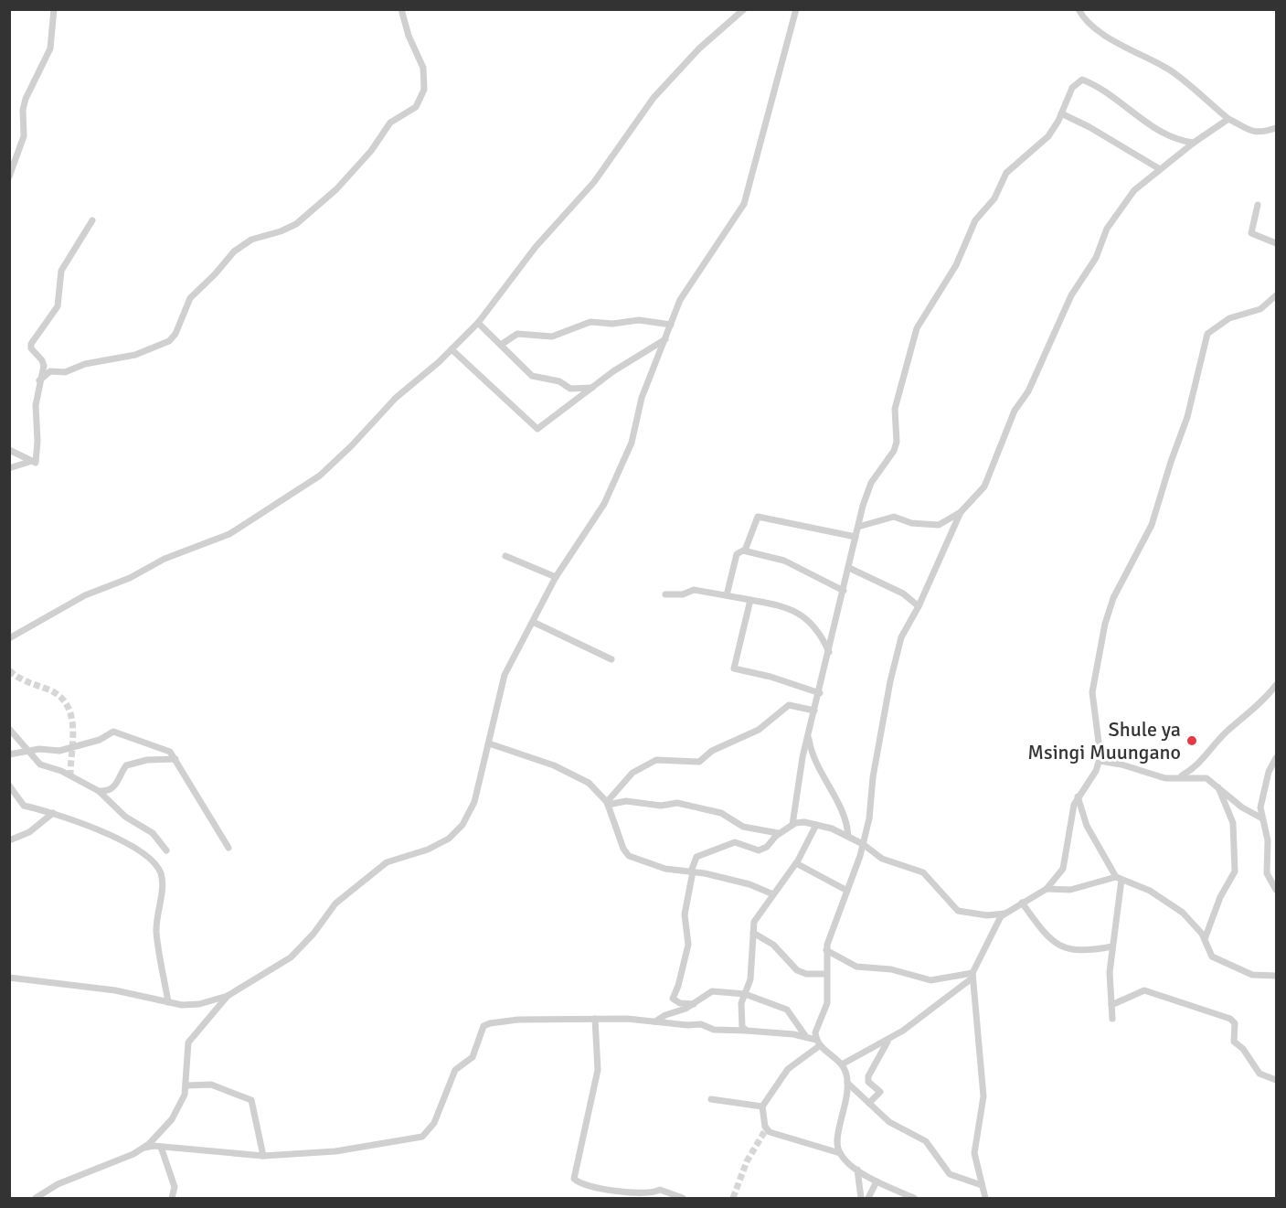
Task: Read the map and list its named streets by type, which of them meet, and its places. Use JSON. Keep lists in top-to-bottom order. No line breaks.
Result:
{"places":["Shule ya Msingi Muungano"]}
